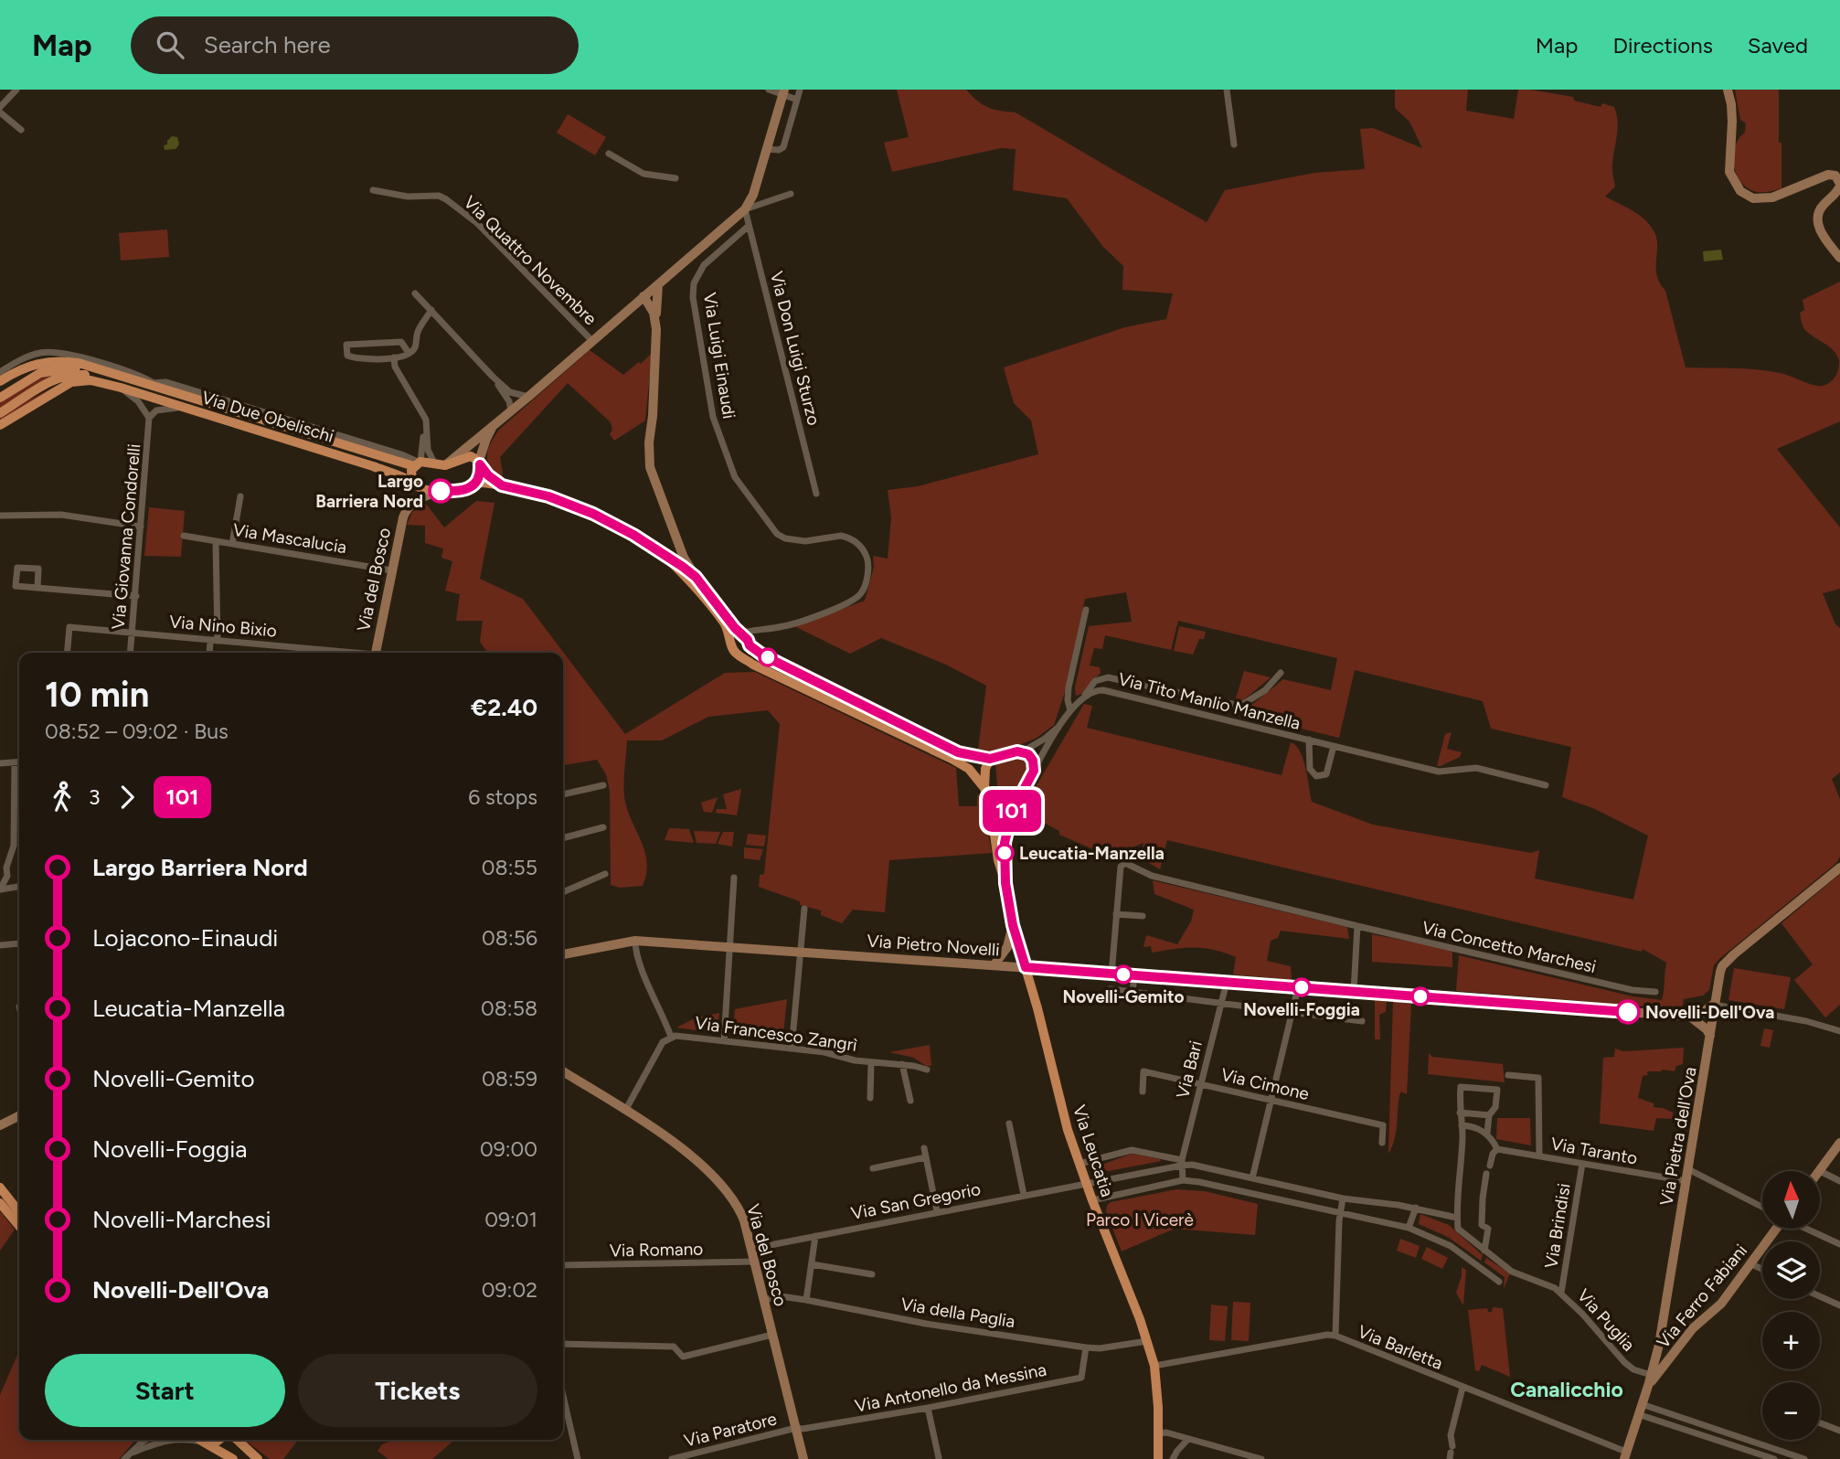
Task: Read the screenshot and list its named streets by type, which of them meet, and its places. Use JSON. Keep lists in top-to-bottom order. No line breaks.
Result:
{"streets":{"main road":["Via Due Obelischi","Via del Bosco","Via Pietro Novelli","Via Pietra dell'Ova","Via Leucatia","Via Ferro Fabiani"],"street":["Via Quattro Novembre","Via Don Luigi Sturzo","Via Luigi Einaudi","Via Giovanna Condorelli","Via Mascalucia","Via Nino Bixio","Via Tito Manlio Manzella","Via Concetto Marchesi","Via Francesco Zangrì","Via Bari","Via Cimone","Via Taranto","Via San Gregorio","Via Brindisi","Via Romano","Via della Paglia","Via Puglia","Via Barletta","Via Antonello da Messina","Via Paratore"]},"crossings":[["Via Don Luigi Sturzo","Via Luigi Einaudi"],["Via Due Obelischi","Via del Bosco"],["Via Giovanna Condorelli","Via Nino Bixio"],["Via Mascalucia","Via del Bosco"],["Via del Bosco","Via Francesco Zangrì"],["Via del Bosco","Via San Gregorio"],["Via del Bosco","Via Romano"],["Via del Bosco","Via della Paglia"],["Via del Bosco","Via Antonello da Messina"],["Via del Bosco","Via Paratore"],["Via Pietro Novelli","Via Bari"],["Via Pietro Novelli","Via Leucatia"],["Via Bari","Via Cimone"],["Via Pietra dell'Ova","Via Taranto"],["Via Pietra dell'Ova","Via Ferro Fabiani"],["Via Pietra dell'Ova","Via Puglia"],["Via Pietra dell'Ova","Via Barletta"],["Via Leucatia","Via San Gregorio"],["Via Leucatia","Via della Paglia"],["Via Leucatia","Via Barletta"],["Via Taranto","Via Brindisi"],["Via Brindisi","Via Puglia"],["Via della Paglia","Via Antonello da Messina"],["Via Antonello da Messina","Via Paratore"]],"districts":["Canalicchio"],"parks":["Parco I Vicerè"],"places":["Largo Barriera Nord","Leucatia-Manzella","Novelli-Gemito","Novelli-Foggia","Novelli-Dell'Ova"],"lines":["bus line 101"],"north":"top","page":{"header":"Map","search":"Search here","nav":["Map","Directions","Saved"],"on_map":"101","heading":["10 min","08:52 – 09:02 · Bus","€2.40"],"legs":["3","101","6 stops"],"list":[{"name":"Largo Barriera Nord","value":"08:55"},{"name":"Lojacono-Einaudi","value":"08:56"},{"name":"Leucatia-Manzella","value":"08:58"},{"name":"Novelli-Gemito","value":"08:59"},{"name":"Novelli-Foggia","value":"09:00"},{"name":"Novelli-Marchesi","value":"09:01"},{"name":"Novelli-Dell'Ova","value":"09:02"}],"map_buttons":["+","−"],"buttons":["Start","Tickets"]}}
